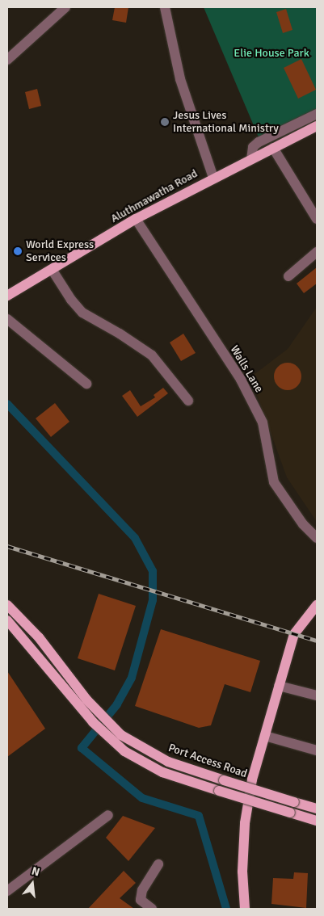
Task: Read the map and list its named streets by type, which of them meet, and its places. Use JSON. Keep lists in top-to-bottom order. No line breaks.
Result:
{"streets":{"main road":["Aluthmawatha Road","Port Access Road"],"street":["Walls Lane"]},"crossings":[["Aluthmawatha Road","Walls Lane"]],"parks":["Elie House Park"],"places":["Jesus Lives International Ministry","World Express Services"],"north":"top"}
